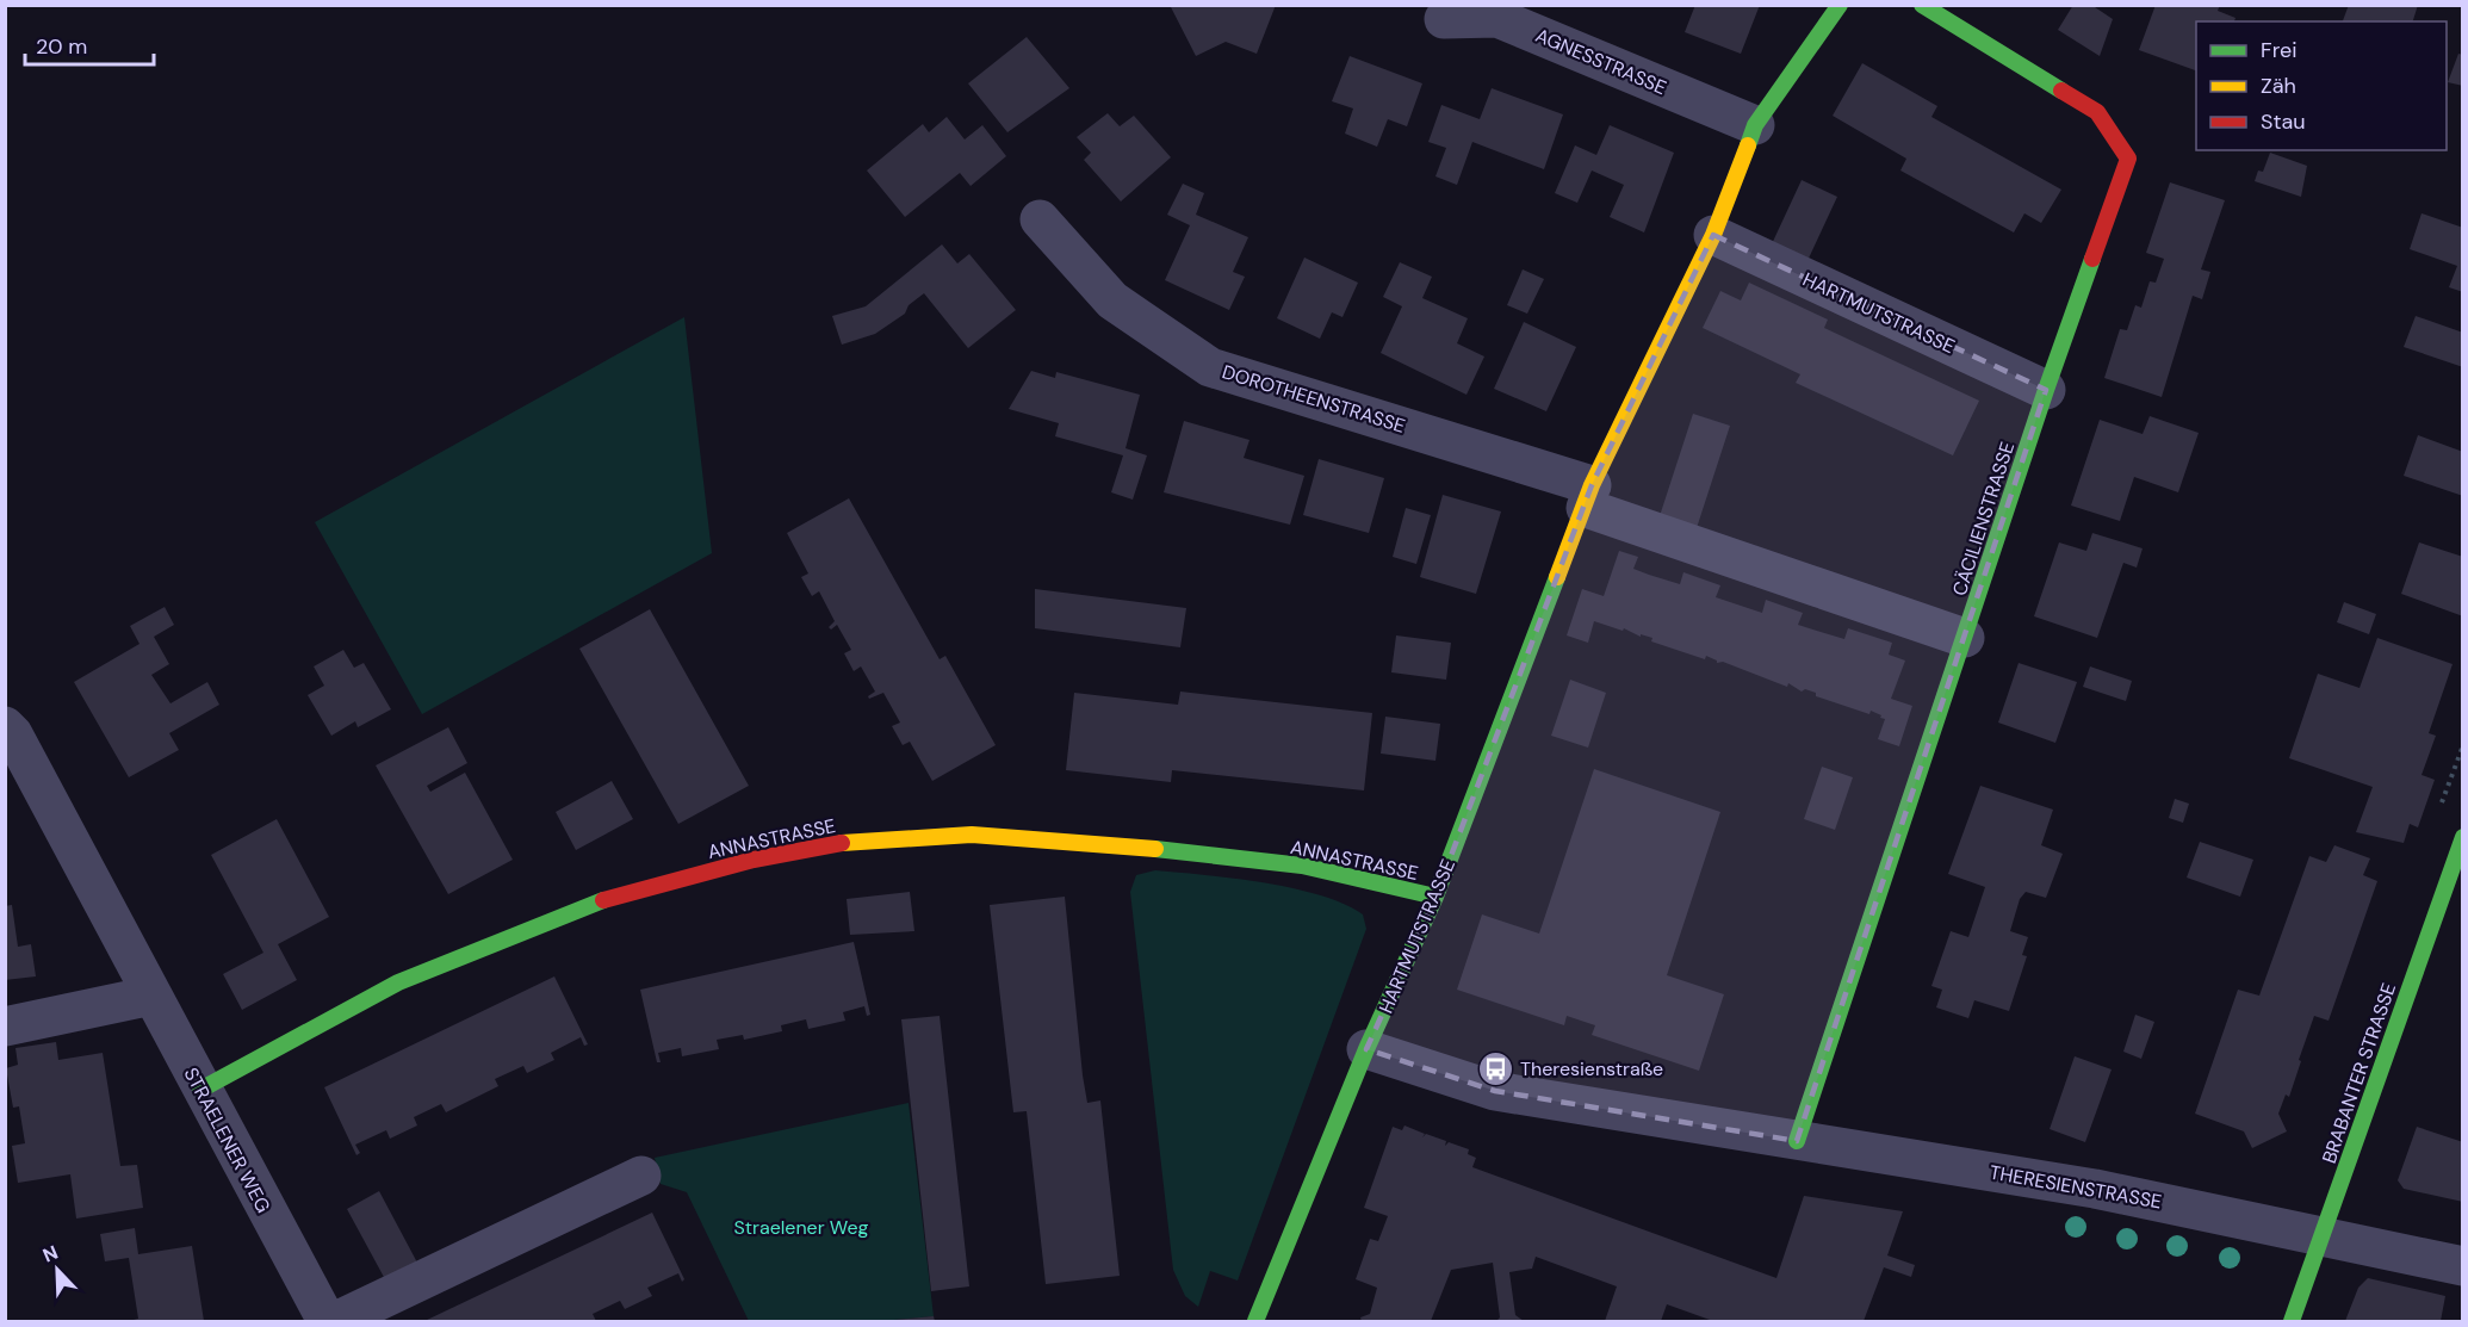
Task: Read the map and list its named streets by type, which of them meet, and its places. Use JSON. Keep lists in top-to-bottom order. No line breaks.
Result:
{"streets":{"street":["AGNESSTRASSE","HARTMUTSTRASSE","DOROTHEENSTRASSE","CÄCILIENSTRASSE","ANNASTRASSE","BRABANTER STRASSE","STRAELENER WEG","THERESIENSTRASSE"]},"crossings":[["AGNESSTRASSE","HARTMUTSTRASSE"],["HARTMUTSTRASSE","DOROTHEENSTRASSE"],["HARTMUTSTRASSE","CÄCILIENSTRASSE"],["HARTMUTSTRASSE","ANNASTRASSE"],["HARTMUTSTRASSE","THERESIENSTRASSE"],["CÄCILIENSTRASSE","THERESIENSTRASSE"],["ANNASTRASSE","STRAELENER WEG"],["BRABANTER STRASSE","THERESIENSTRASSE"]],"parks":["Straelener Weg"],"places":{"bus stop":["Theresienstraße"]},"legend":["Frei","Zäh","Stau"],"scale_bar":"20 m","north":"top left"}
